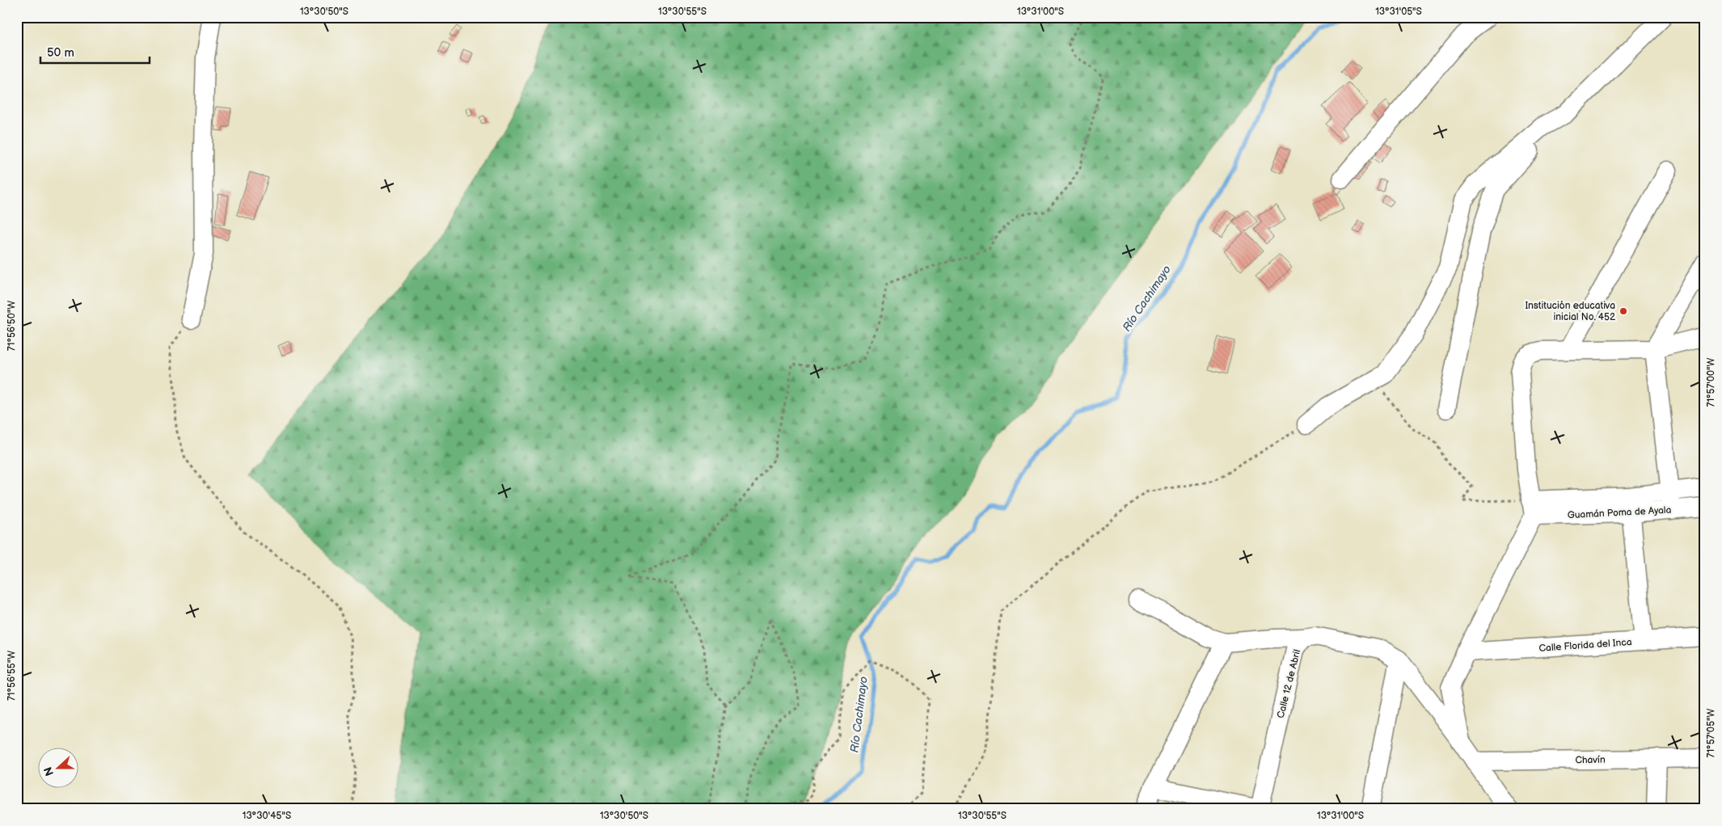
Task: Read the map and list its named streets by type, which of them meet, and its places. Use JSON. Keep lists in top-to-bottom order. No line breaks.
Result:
{"streets":{"street":["Guamán Poma de Ayala","Calle Florida del Inca","Calle 12 de Abril","Chavín"]},"crossings":[["Guamán Poma de Ayala","Calle 12 de Abril"],["Calle Florida del Inca","Calle 12 de Abril"],["Calle 12 de Abril","Chavín"]],"water":["Río Cachimayo"],"places":["Institución educativa inicial No. 452"],"scale_bar":"50 m","north":"left","coordinates":["13°30'50\"S","13°30'55\"S","13°31'00\"S","13°31'05\"S","71°56'50\"W","71°57'00\"W","71°56'55\"W","71°57'05\"W","13°30'45\"S"]}
